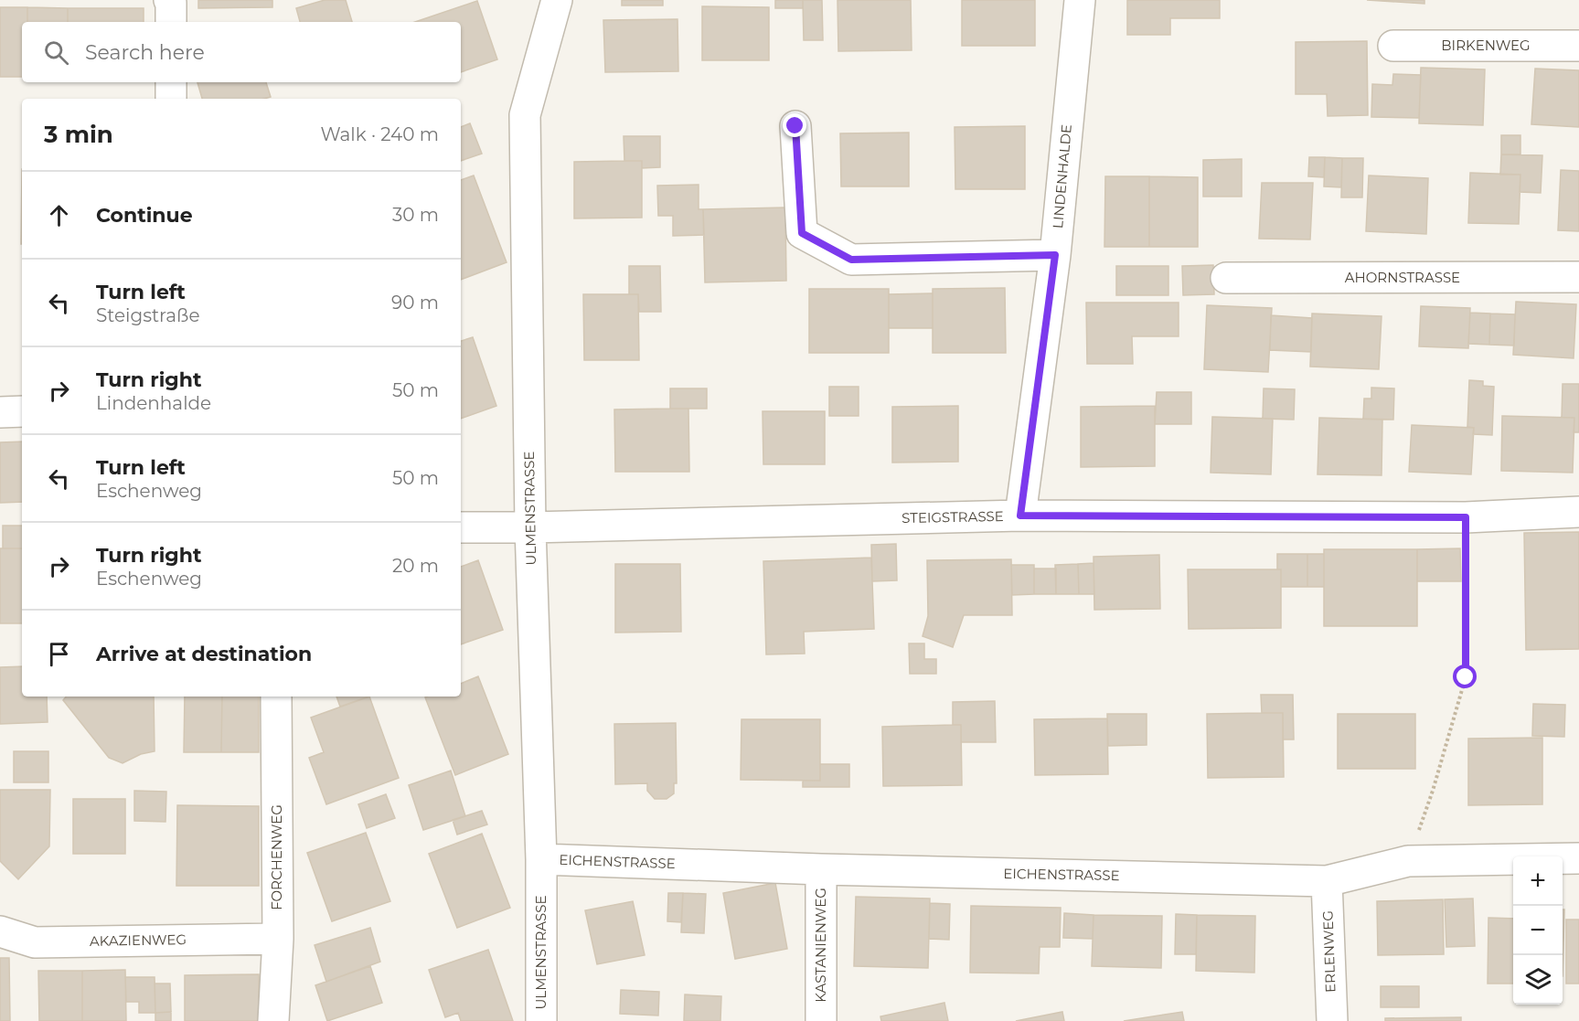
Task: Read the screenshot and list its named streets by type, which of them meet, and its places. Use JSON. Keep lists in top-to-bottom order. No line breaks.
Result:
{"streets":{"street":["BIRKENWEG","LINDENHALDE","AHORNSTRASSE","ULMENSTRASSE","STEIGSTRASSE","FORCHENWEG","EICHENSTRASSE","AKAZIENWEG","KASTANIENWEG","ERLENWEG"]},"crossings":[["LINDENHALDE","STEIGSTRASSE"],["ULMENSTRASSE","STEIGSTRASSE"],["ULMENSTRASSE","EICHENSTRASSE"],["FORCHENWEG","AKAZIENWEG"],["EICHENSTRASSE","KASTANIENWEG"],["EICHENSTRASSE","ERLENWEG"]],"page":{"search":"Search here","heading":["3 min","Walk · 240 m"],"list":[["Continue","30 m"],["Turn left","Steigstraße","90 m"],["Turn right","Lindenhalde","50 m"],["Turn left","Eschenweg","50 m"],["Turn right","Eschenweg","20 m"],"Arrive at destination"],"map_buttons":["+","−"]}}
